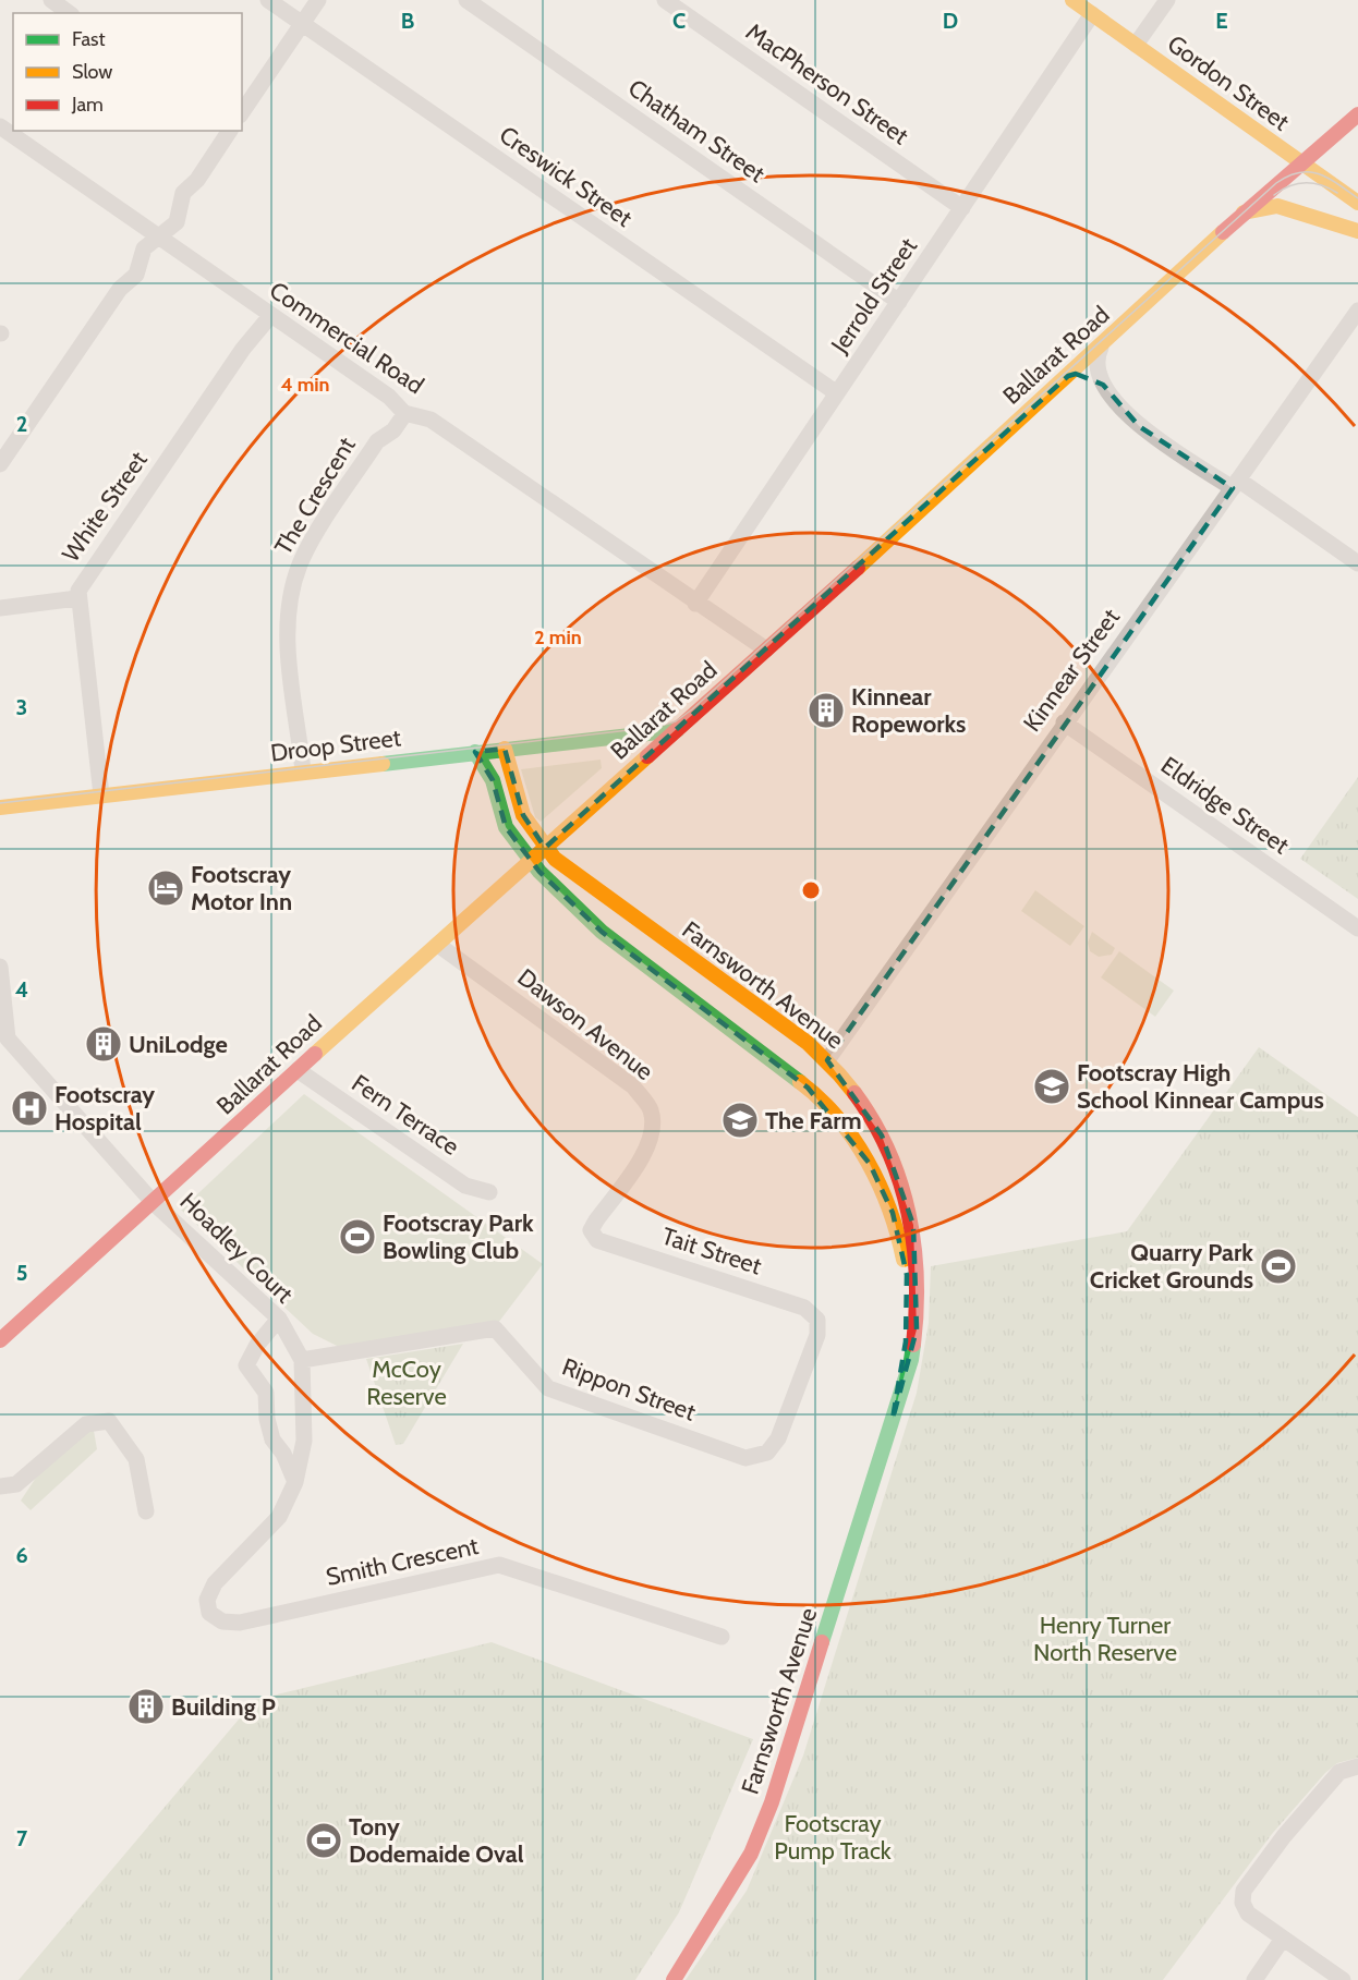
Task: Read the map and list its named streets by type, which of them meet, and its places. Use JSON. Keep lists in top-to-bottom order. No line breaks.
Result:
{"streets":{"main road":["Gordon Street","Ballarat Road","Droop Street","Farnsworth Avenue"],"street":["MacPherson Street","Chatham Street","Creswick Street","Jerrold Street","Commercial Road","The Crescent","White Street","Kinnear Street","Eldridge Street","Dawson Avenue","Fern Terrace","Hoadley Court","Tait Street","Rippon Street","Smith Crescent"]},"crossings":[["Gordon Street","Jerrold Street"],["Gordon Street","Ballarat Road"],["MacPherson Street","Jerrold Street"],["Chatham Street","Jerrold Street"],["Creswick Street","Jerrold Street"],["Jerrold Street","Commercial Road"],["Commercial Road","Ballarat Road"],["Commercial Road","The Crescent"],["Commercial Road","White Street"],["Ballarat Road","Droop Street"],["Ballarat Road","Farnsworth Avenue"],["Ballarat Road","Dawson Avenue"],["Ballarat Road","Fern Terrace"],["Ballarat Road","Hoadley Court"],["The Crescent","Droop Street"],["White Street","Droop Street"],["Kinnear Street","Eldridge Street"],["Kinnear Street","Farnsworth Avenue"],["Droop Street","Farnsworth Avenue"],["Dawson Avenue","Tait Street"],["Hoadley Court","Rippon Street"],["Hoadley Court","Smith Crescent"],["Tait Street","Rippon Street"]],"parks":["McCoy Reserve","Henry Turner North Reserve","Footscray Pump Track"],"places":{"building":["Kinnear Ropeworks","UniLodge","Building P"],"hotel":["Footscray Motor Inn"],"school or university":["Footscray High School Kinnear Campus","The Farm"],"hospital":["Footscray Hospital"],"sports":["Footscray Park Bowling Club","Quarry Park Cricket Grounds","Tony Dodemaide Oval"]},"legend":["Fast","Slow","Jam"],"grid":{"columns":["B","C","D","E"],"rows":["2","3","4","5","6","7"]},"rings":["4 min","2 min"]}
